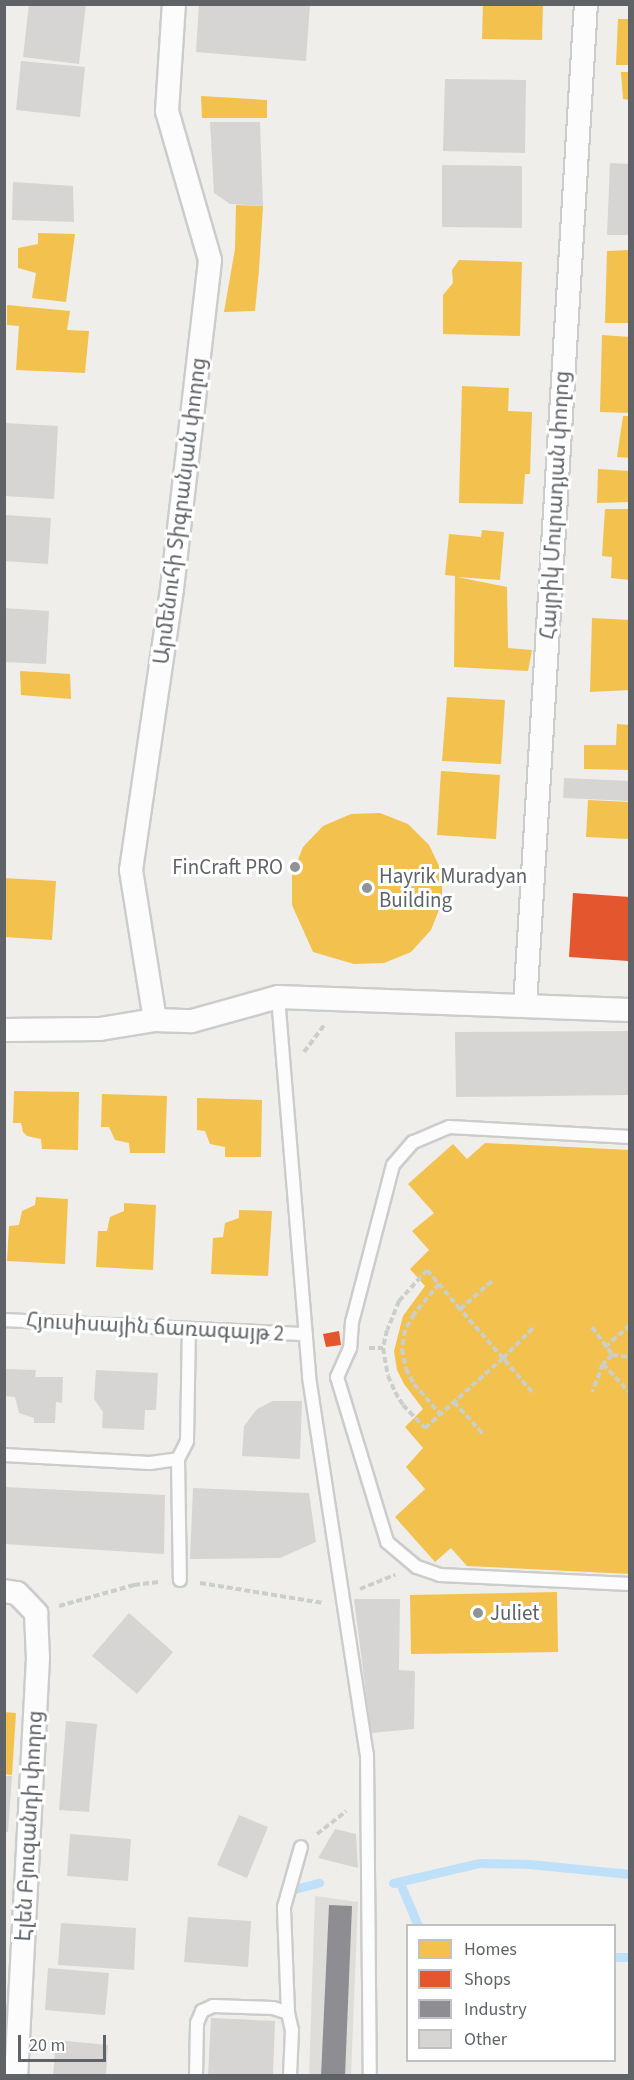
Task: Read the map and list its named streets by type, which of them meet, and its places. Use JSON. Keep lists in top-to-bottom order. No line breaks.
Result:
{"streets":{"street":["Հայրիկ Մուրադյան փողոց","Արմենուհի Տիգրանյան փողոց","Էլեն Բյուզանդի փողոց"],"lane":["Հյուսիսային ճառագայթ 2"]},"places":["FinCraft PRO","Hayrik Muradyan Building","Juliet"],"legend":["Homes","Shops","Industry","Other"],"scale_bar":"20 m"}
